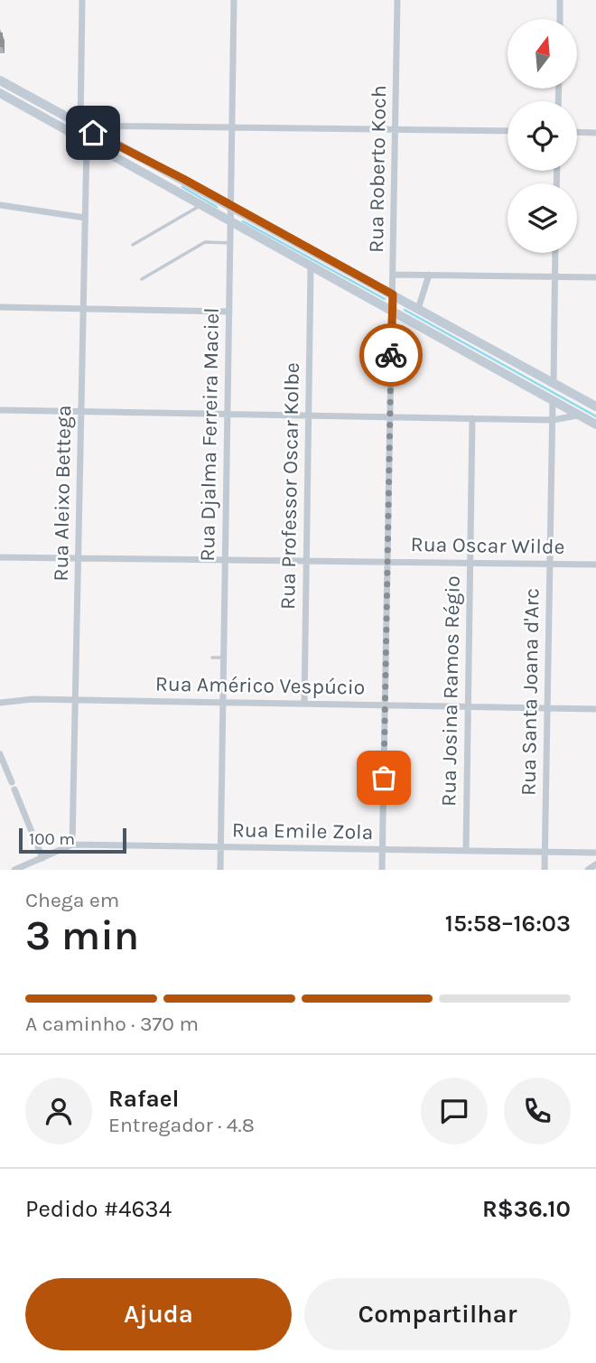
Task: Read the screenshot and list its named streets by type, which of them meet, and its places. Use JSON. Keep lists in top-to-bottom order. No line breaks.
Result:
{"streets":{"street":["Rua Roberto Koch","Rua Djalma Ferreira Maciel","Rua Professor Oscar Kolbe","Rua Aleixo Bettega","Rua Oscar Wilde","Rua Américo Vespúcio","Rua Josina Ramos Régio","Rua Santa Joana d'Arc","Rua Emile Zola"]},"crossings":[["Rua Roberto Koch","Rua Oscar Wilde"],["Rua Roberto Koch","Rua Américo Vespúcio"],["Rua Roberto Koch","Rua Emile Zola"],["Rua Djalma Ferreira Maciel","Rua Oscar Wilde"],["Rua Djalma Ferreira Maciel","Rua Américo Vespúcio"],["Rua Djalma Ferreira Maciel","Rua Emile Zola"],["Rua Professor Oscar Kolbe","Rua Oscar Wilde"],["Rua Professor Oscar Kolbe","Rua Américo Vespúcio"],["Rua Aleixo Bettega","Rua Oscar Wilde"],["Rua Aleixo Bettega","Rua Américo Vespúcio"],["Rua Aleixo Bettega","Rua Emile Zola"],["Rua Oscar Wilde","Rua Josina Ramos Régio"],["Rua Oscar Wilde","Rua Santa Joana d'Arc"],["Rua Américo Vespúcio","Rua Josina Ramos Régio"],["Rua Américo Vespúcio","Rua Santa Joana d'Arc"],["Rua Josina Ramos Régio","Rua Emile Zola"],["Rua Santa Joana d'Arc","Rua Emile Zola"]],"scale_bar":"100 m","north":"top","page":{"scale":"100 m","heading":["3 min","Chega em","15:58–16:03"],"panel":["Rafael","Entregador · 4.8","Pedido #4634","R$36.10"],"bar":"A caminho · 370 m","buttons":["Ajuda","Compartilhar"]}}
